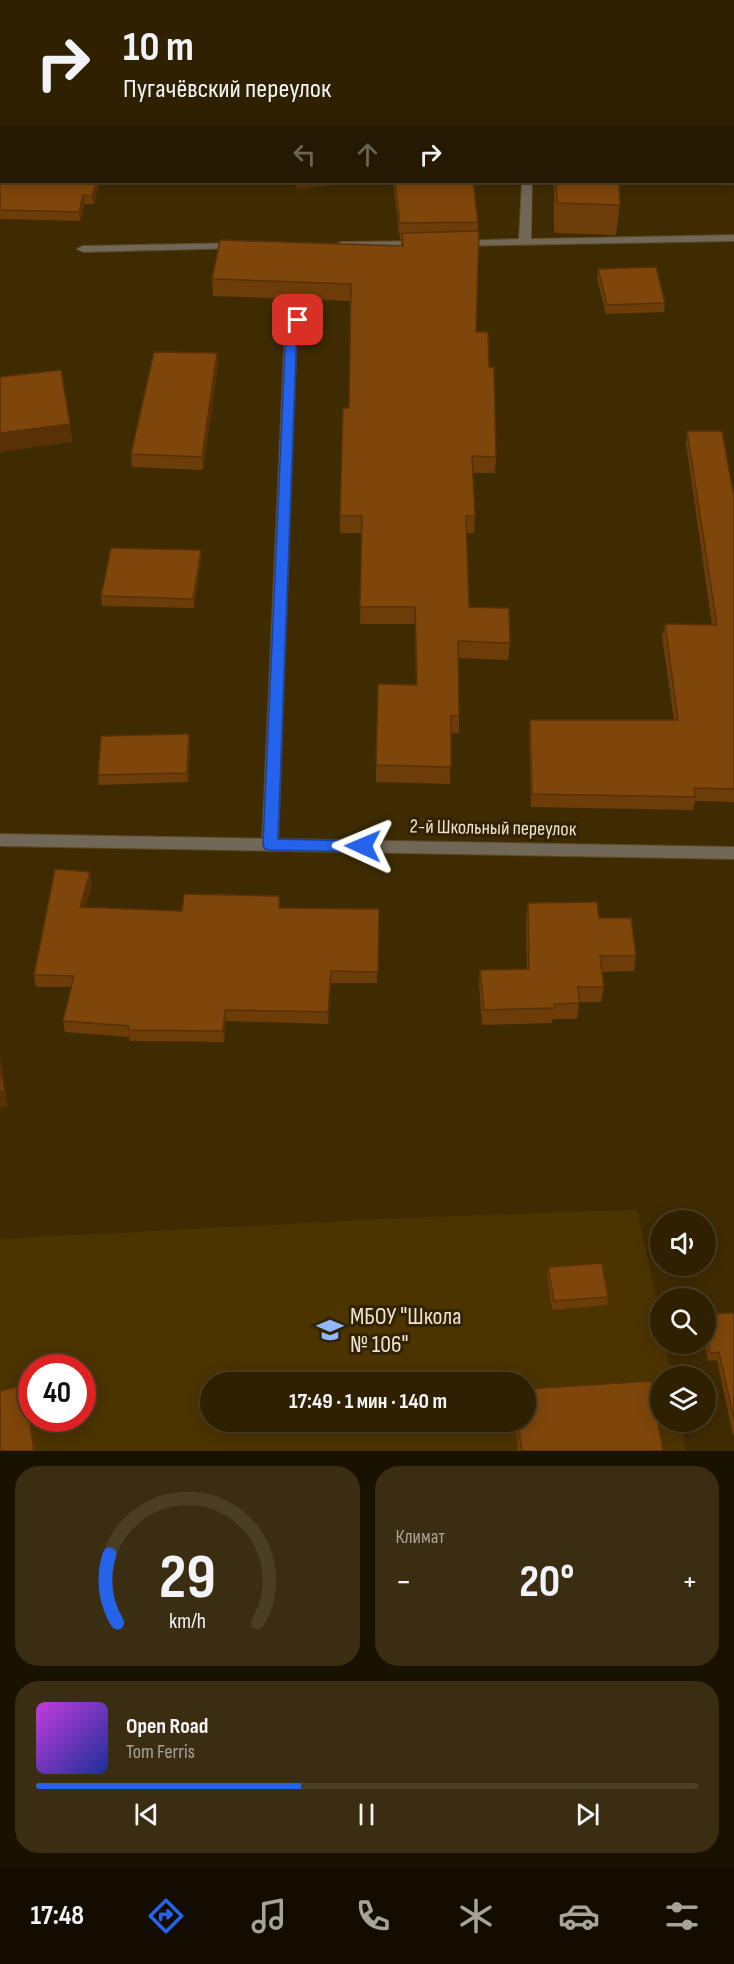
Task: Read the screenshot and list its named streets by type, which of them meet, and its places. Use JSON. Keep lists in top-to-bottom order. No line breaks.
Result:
{"streets":{"street":["2-й Школьный переулок"]},"places":{"school or university":["МБОУ \"Школа № 106\""]},"page":{"turn":["10 m","Пугачёвский переулок"],"limit":"40","trip":"17:49 · 1 мин · 140 m","tile":"Климат","heat":["−","20°","+"],"song":["Open Road","Tom Ferris"],"tabs":"17:48","gauge":["29","km/h"]}}
